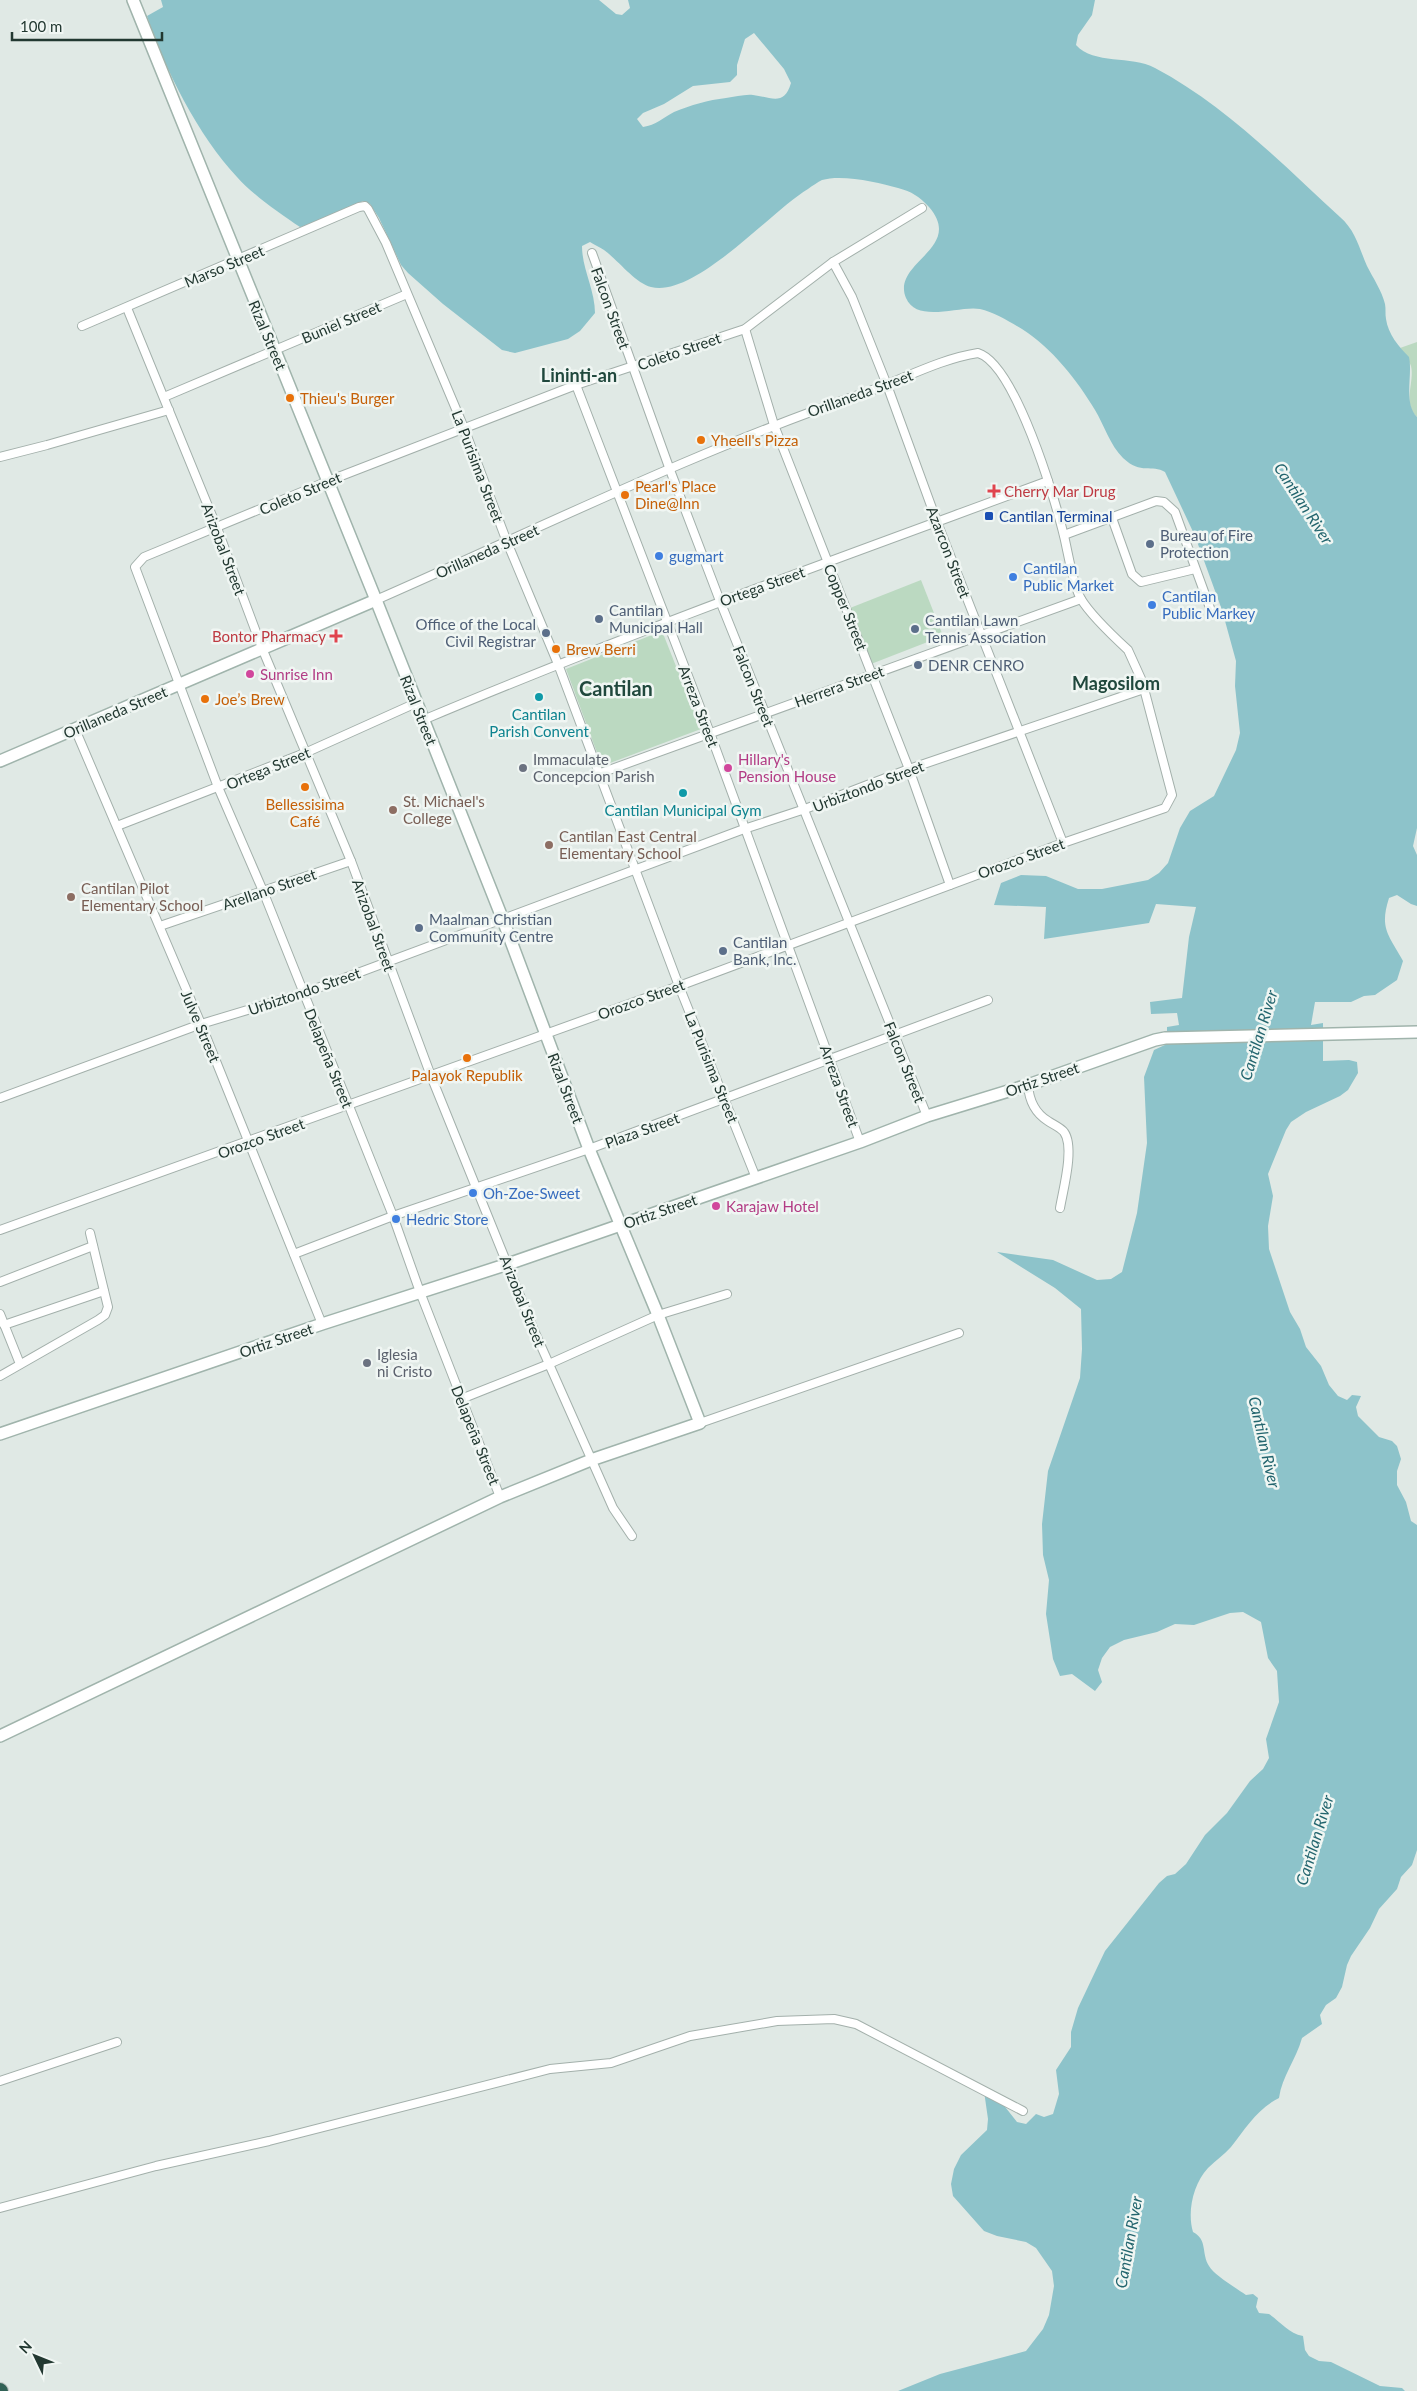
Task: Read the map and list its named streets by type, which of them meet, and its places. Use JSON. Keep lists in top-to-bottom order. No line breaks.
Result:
{"streets":{"street":["Marso Street","Falcon Street","Buniel Street","Rizal Street","Coleto Street","Orillaneda Street","La Purisima Street","Arizobal Street","Azarcon Street","Ortega Street","Copper Street","Herrera Street","Arreza Street","Urbiztondo Street","Orozco Street","Arellano Street","Julve Street","Delapeña Street","Ortiz Street","Plaza Street"]},"crossings":[["Marso Street","Rizal Street"],["Marso Street","La Purisima Street"],["Marso Street","Arizobal Street"],["Falcon Street","Coleto Street"],["Falcon Street","Orillaneda Street"],["Falcon Street","Ortega Street"],["Falcon Street","Herrera Street"],["Falcon Street","Urbiztondo Street"],["Falcon Street","Orozco Street"],["Falcon Street","Ortiz Street"],["Falcon Street","Plaza Street"],["Buniel Street","Rizal Street"],["Buniel Street","La Purisima Street"],["Buniel Street","Arizobal Street"],["Rizal Street","Coleto Street"],["Rizal Street","Orillaneda Street"],["Rizal Street","Ortega Street"],["Rizal Street","Urbiztondo Street"],["Rizal Street","Orozco Street"],["Rizal Street","Ortiz Street"],["Rizal Street","Plaza Street"],["Coleto Street","La Purisima Street"],["Coleto Street","Arizobal Street"],["Coleto Street","Azarcon Street"],["Coleto Street","Copper Street"],["Coleto Street","Arreza Street"],["Coleto Street","Delapeña Street"],["Orillaneda Street","La Purisima Street"],["Orillaneda Street","Arizobal Street"],["Orillaneda Street","Azarcon Street"],["Orillaneda Street","Ortega Street"],["Orillaneda Street","Copper Street"],["Orillaneda Street","Arreza Street"],["Orillaneda Street","Julve Street"],["Orillaneda Street","Delapeña Street"],["La Purisima Street","Ortega Street"],["La Purisima Street","Herrera Street"],["La Purisima Street","Urbiztondo Street"],["La Purisima Street","Orozco Street"],["La Purisima Street","Ortiz Street"],["La Purisima Street","Plaza Street"],["Arizobal Street","Ortega Street"],["Arizobal Street","Urbiztondo Street"],["Arizobal Street","Orozco Street"],["Arizobal Street","Arellano Street"],["Arizobal Street","Ortiz Street"],["Arizobal Street","Plaza Street"],["Azarcon Street","Ortega Street"],["Azarcon Street","Herrera Street"],["Azarcon Street","Urbiztondo Street"],["Azarcon Street","Orozco Street"],["Ortega Street","Copper Street"],["Ortega Street","Arreza Street"],["Ortega Street","Julve Street"],["Ortega Street","Delapeña Street"],["Copper Street","Herrera Street"],["Copper Street","Urbiztondo Street"],["Copper Street","Orozco Street"],["Herrera Street","Arreza Street"],["Herrera Street","Orozco Street"],["Arreza Street","Urbiztondo Street"],["Arreza Street","Orozco Street"],["Arreza Street","Ortiz Street"],["Arreza Street","Plaza Street"],["Urbiztondo Street","Orozco Street"],["Urbiztondo Street","Julve Street"],["Urbiztondo Street","Delapeña Street"],["Orozco Street","Julve Street"],["Orozco Street","Delapeña Street"],["Arellano Street","Julve Street"],["Arellano Street","Delapeña Street"],["Julve Street","Ortiz Street"],["Julve Street","Plaza Street"],["Delapeña Street","Ortiz Street"],["Delapeña Street","Plaza Street"]],"districts":["Lininti-an","Magosilom","Cantilan"],"water":["Cantilan River"],"places":{"other":["Thieu's Burger","Yheell's Pizza","Pearl's Place Dine@Inn","Bureau of Fire Protection","gugmart","Cantilan Public Market","Cantilan Public Markey","Cantilan Municipal Hall","Cantilan Lawn Tennis Association","Office of the Local Civil Registrar","Brew Berri","DENR CENRO","Sunrise Inn","Cantilan Parish Convent","Joe’s Brew","Immaculate Concepcion Parish","Hillary's Pension House","Bellessisima Café","Cantilan Municipal Gym","St. Michael's College","Cantilan East Central Elementary School","Cantilan Pilot Elementary School","Maalman Christian Community Centre","Cantilan Bank, Inc.","Palayok Republik","Oh-Zoe-Sweet","Karajaw Hotel","Hedric Store","Iglesia ni Cristo"],"health":["Cherry Mar Drug","Bontor Pharmacy"],"transit":["Cantilan Terminal"]},"scale_bar":"100 m","north":"top left"}
